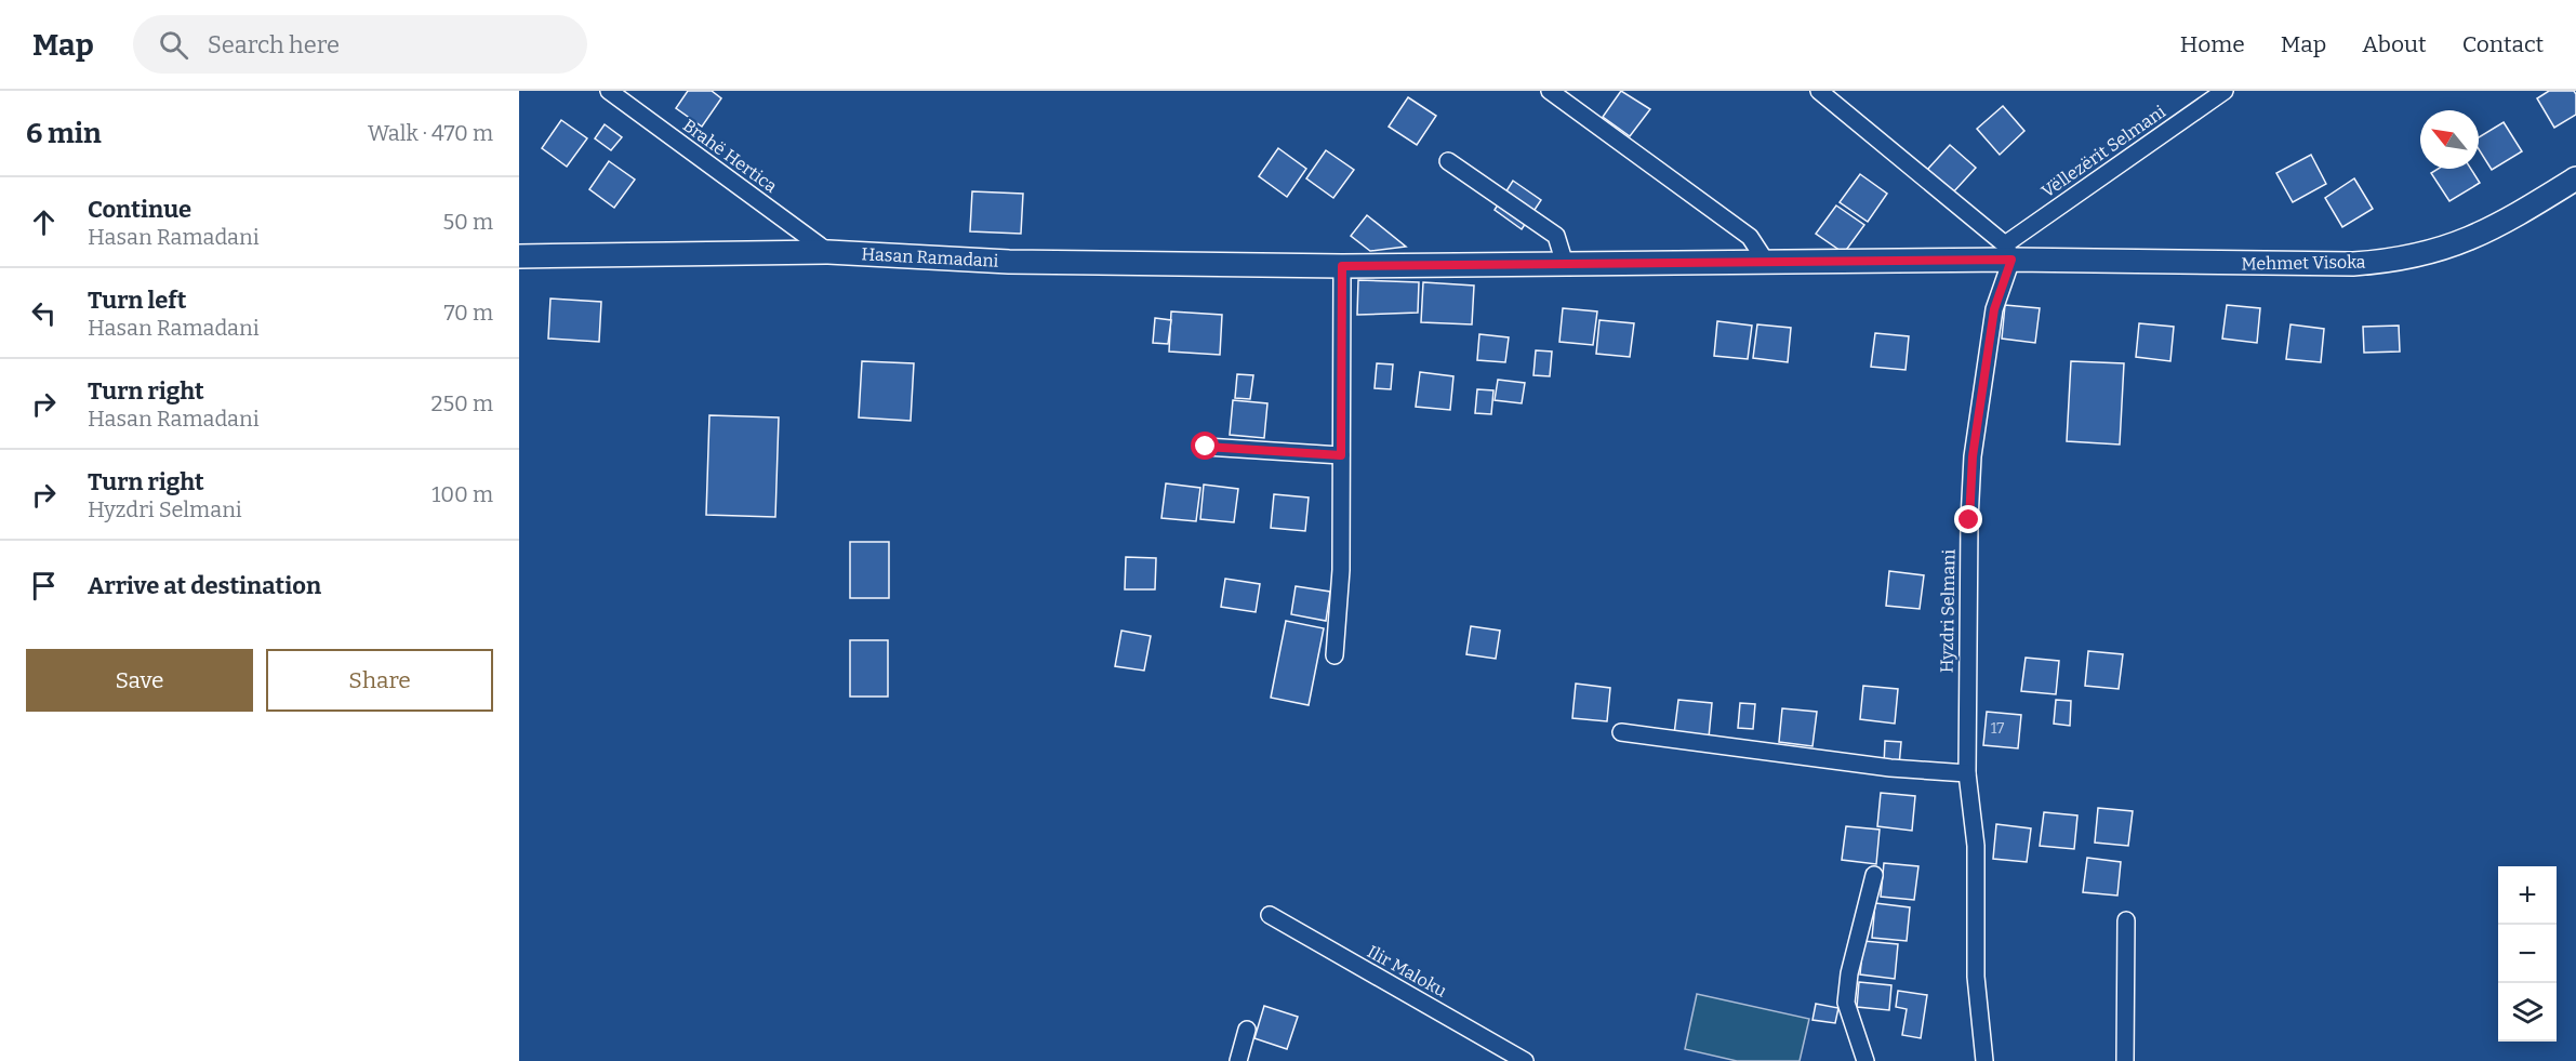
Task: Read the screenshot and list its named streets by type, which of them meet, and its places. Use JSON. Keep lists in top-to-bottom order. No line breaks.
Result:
{"streets":{"main road":["Hasan Ramadani","Mehmet Visoka"],"street":["Vëllezërit Selmani","Brahë Hertica","Hyzdri Selmani","Ilir Maloku"]},"crossings":[["Vëllezërit Selmani","Hasan Ramadani"],["Vëllezërit Selmani","Mehmet Visoka"],["Vëllezërit Selmani","Hyzdri Selmani"],["Brahë Hertica","Hasan Ramadani"],["Hasan Ramadani","Mehmet Visoka"],["Hasan Ramadani","Hyzdri Selmani"],["Mehmet Visoka","Hyzdri Selmani"]],"house_numbers":["17"],"north":"top left","page":{"header":"Map","search":"Search here","nav":["Home","Map","About","Contact"],"heading":["6 min","Walk · 470 m"],"list":[["Continue","Hasan Ramadani","50 m"],["Turn left","Hasan Ramadani","70 m"],["Turn right","Hasan Ramadani","250 m"],["Turn right","Hyzdri Selmani","100 m"],"Arrive at destination"],"buttons":["Save","Share"],"map_buttons":["+","−"]}}
